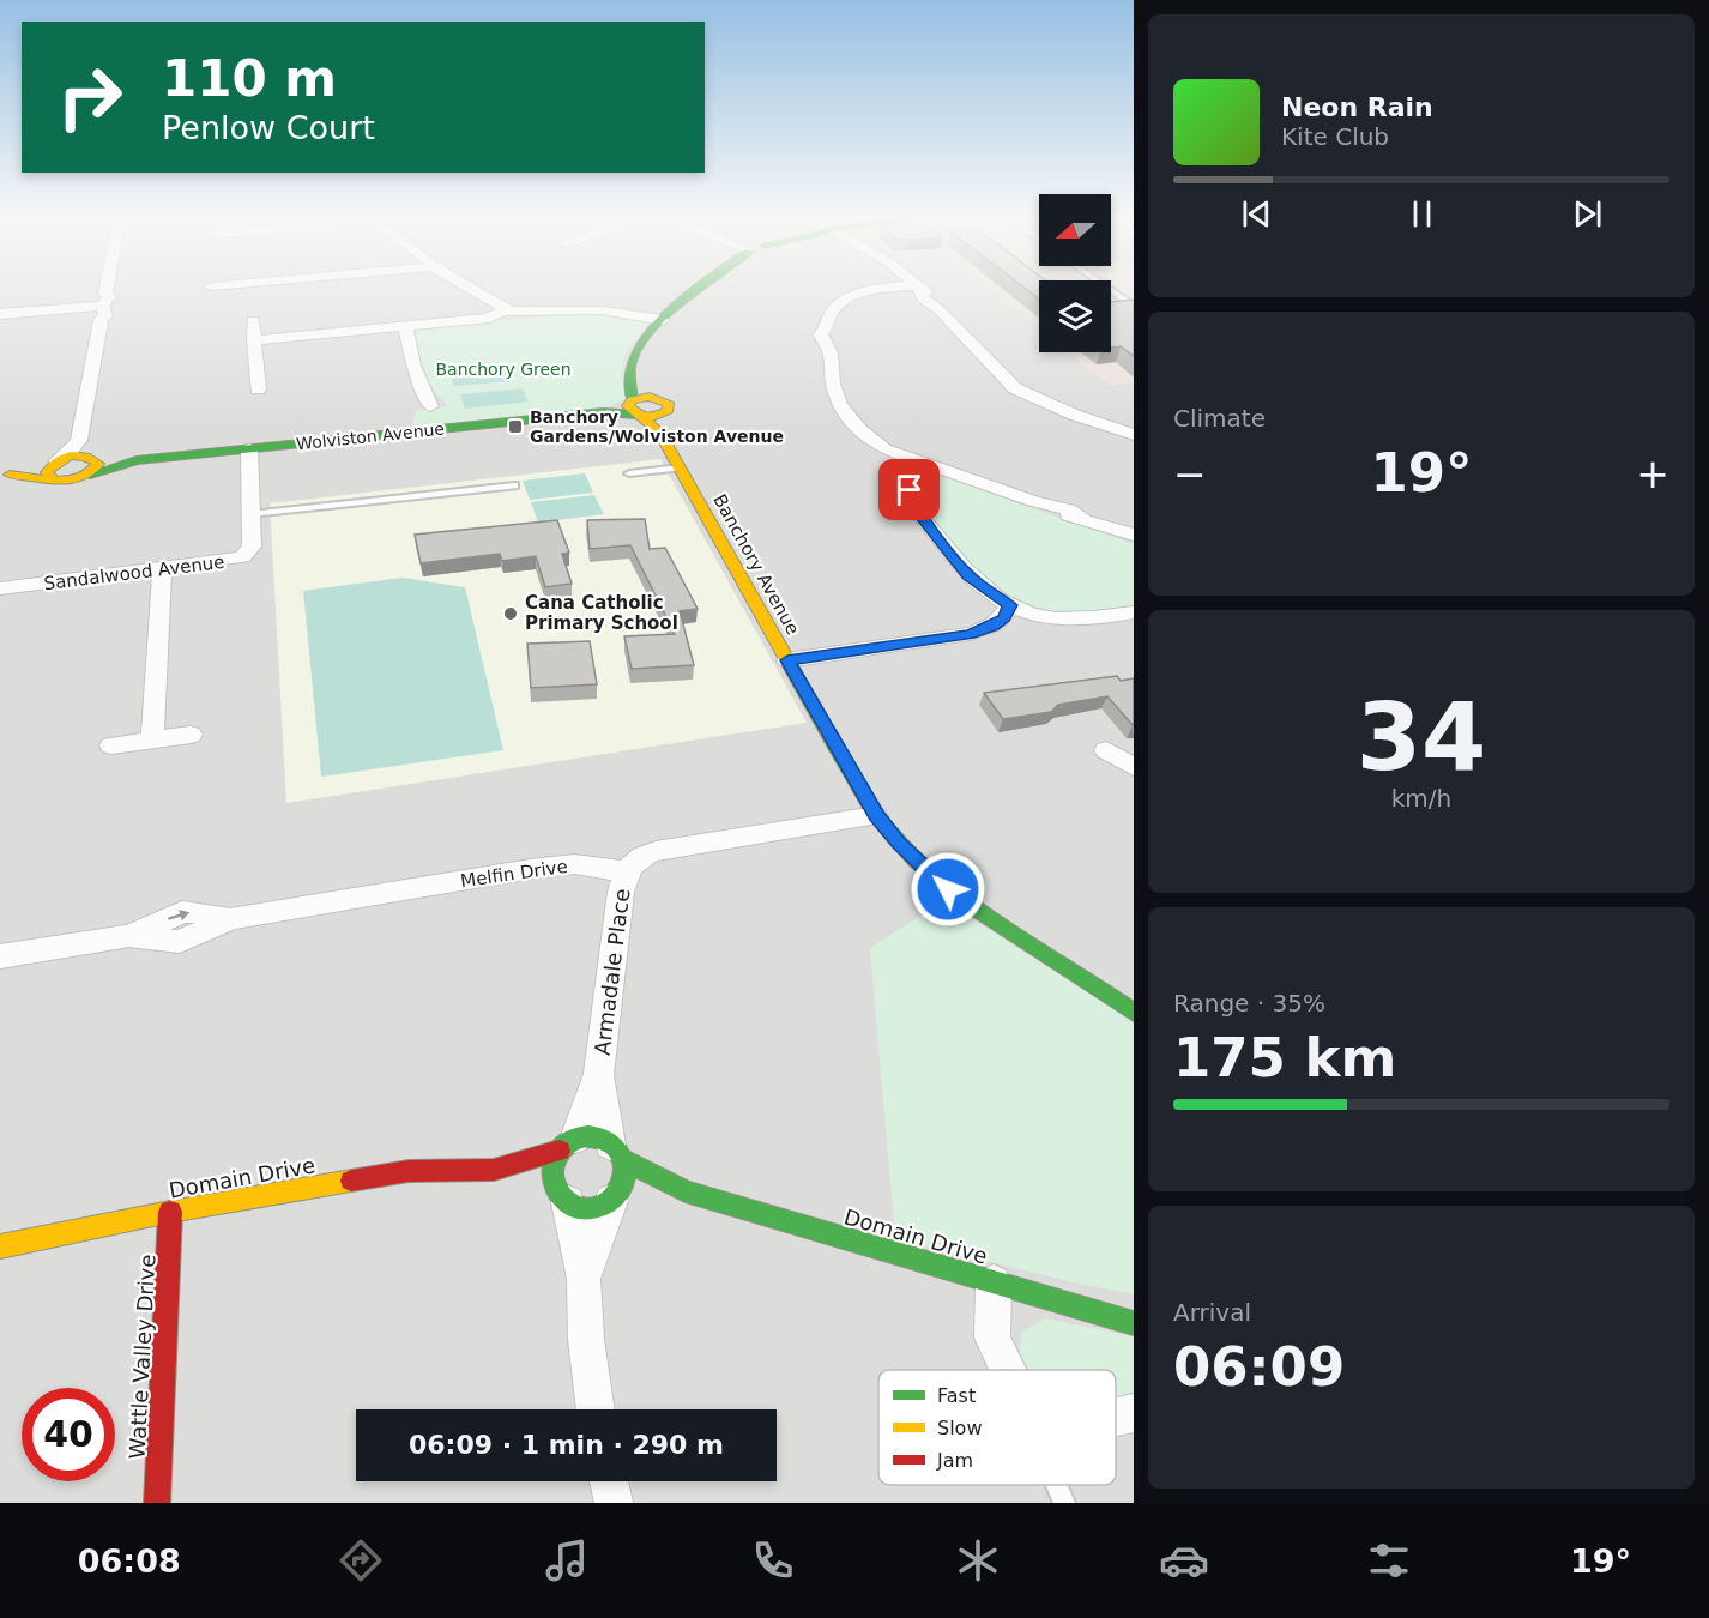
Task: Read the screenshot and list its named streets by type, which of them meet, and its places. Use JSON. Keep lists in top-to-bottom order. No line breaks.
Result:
{"streets":{"main road":["Wolviston Avenue","Banchory Avenue","Domain Drive","Wattle Valley Drive"],"street":["Sandalwood Avenue","Melfin Drive","Armadale Place"]},"crossings":[["Wolviston Avenue","Banchory Avenue"],["Wolviston Avenue","Sandalwood Avenue"],["Melfin Drive","Armadale Place"],["Domain Drive","Wattle Valley Drive"]],"parks":["Banchory Green"],"places":{"transit":["Banchory Gardens/Wolviston Avenue"],"other":["Cana Catholic Primary School"]},"legend":["Fast","Slow","Jam"],"north":"left","page":{"turn":["110 m","Penlow Court"],"song":["Neon Rain","Kite Club"],"tile":["Climate",["34","km/h"],["Range · 35%","175 km"],["Arrival","06:09"]],"heat":["−","19°","+"],"limit":"40","trip":"06:09 · 1 min · 290 m","tabs":["06:08","19°"]}}
